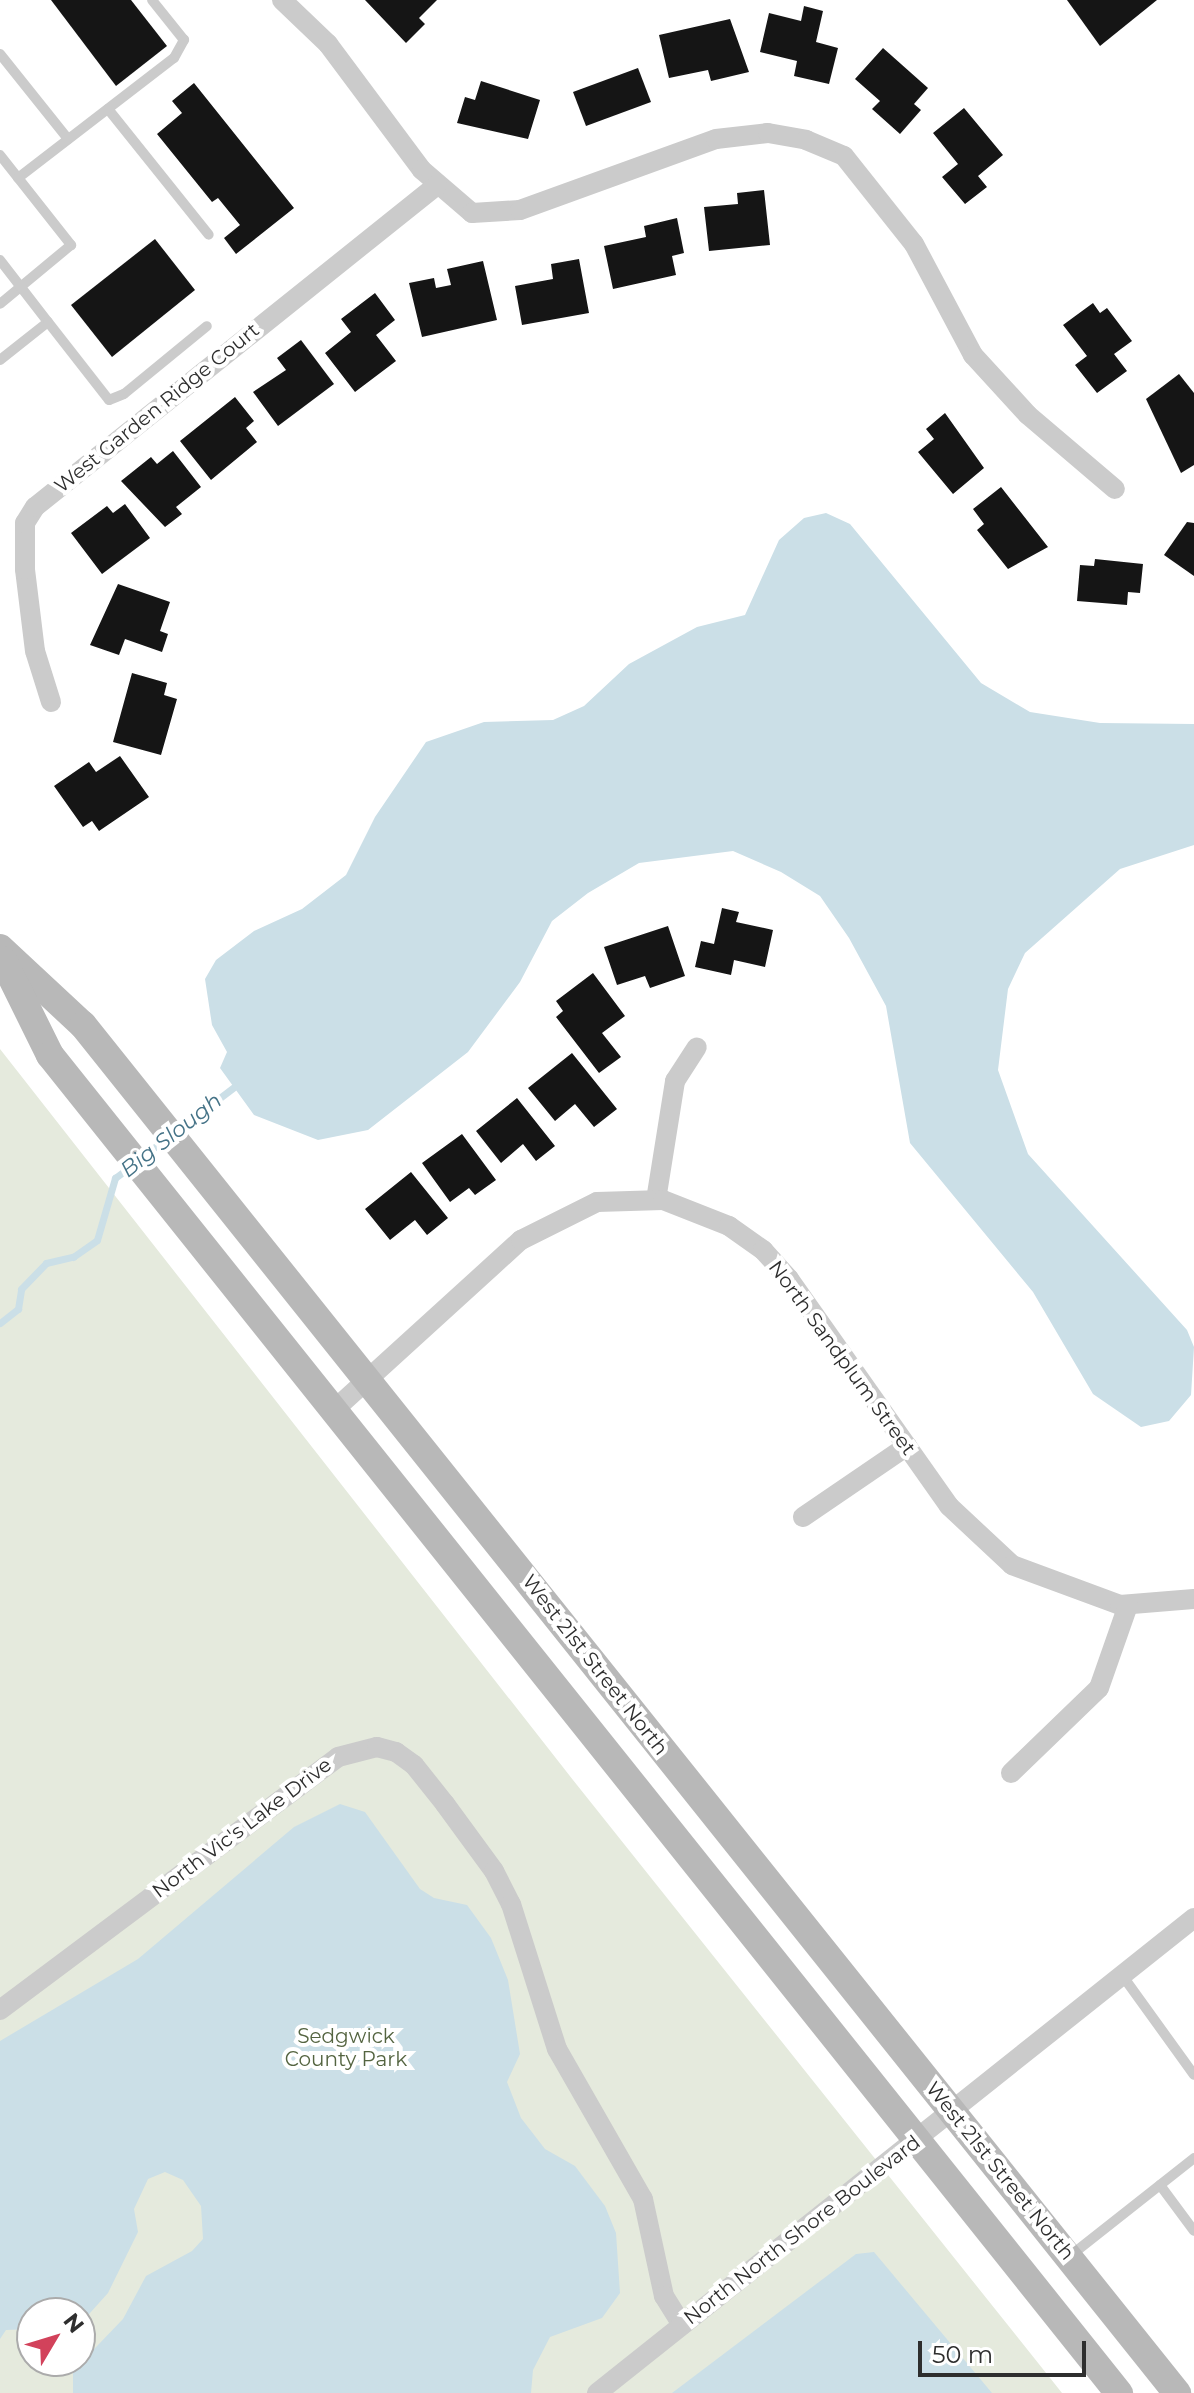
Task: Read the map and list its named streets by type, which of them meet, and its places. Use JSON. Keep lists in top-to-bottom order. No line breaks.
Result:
{"streets":{"main road":["West 21st Street North"],"street":["West Garden Ridge Court","North Sandplum Street","North Vic's Lake Drive","North North Shore Boulevard"]},"crossings":[["North Sandplum Street","West 21st Street North"],["West 21st Street North","North North Shore Boulevard"],["North Vic's Lake Drive","North North Shore Boulevard"]],"water":["Big Slough"],"parks":["Sedgwick County Park"],"scale_bar":"50 m","north":"top right"}
